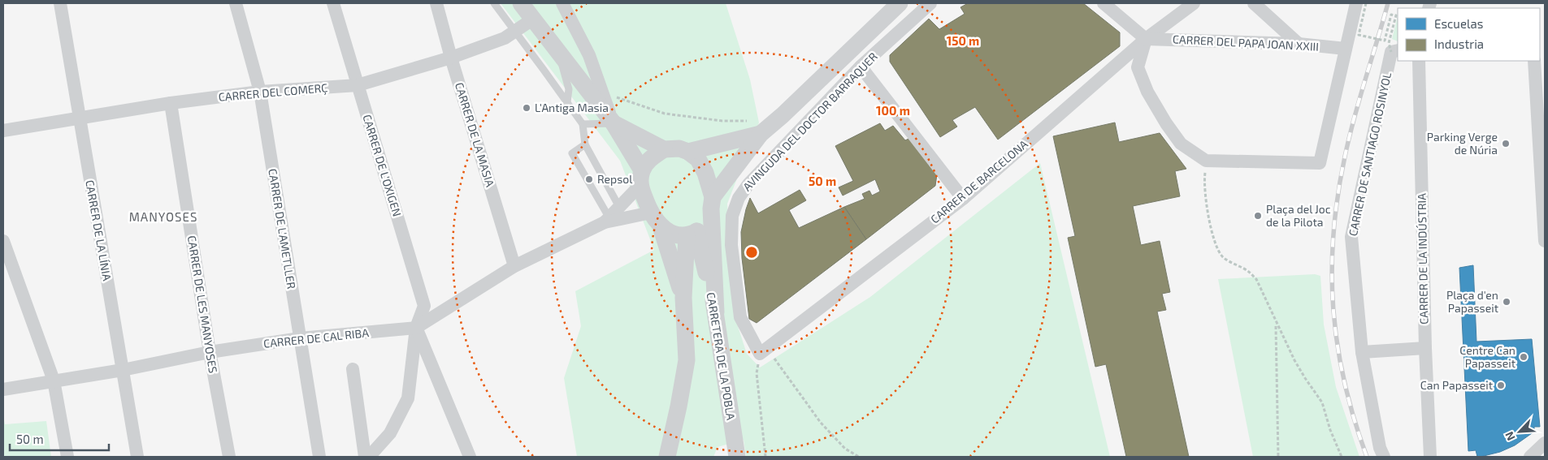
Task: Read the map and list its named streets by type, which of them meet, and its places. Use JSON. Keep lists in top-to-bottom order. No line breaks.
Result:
{"streets":{"street":["CARRER DEL PAPA JOAN XXIII","CARRER DEL COMERÇ","AVINGUDA DEL DOCTOR BARRAQUER","CARRER DE LA MASIA","CARRER DE SANTIAGO ROSINYOL","CARRER DE L'OXIGEN","CARRER DE BARCELONA","CARRER DE L'AMETLLER","CARRER DE LA LÍNIA","CARRER DE LA INDÚSTRIA","CARRER DE LES MANYOSES","CARRER DE CAL RIBA","CARRETERA DE LA POBLA"]},"crossings":[["CARRER DEL PAPA JOAN XXIII","CARRER DE BARCELONA"],["CARRER DEL COMERÇ","CARRER DE LA MASIA"],["CARRER DEL COMERÇ","CARRER DE L'OXIGEN"],["CARRER DEL COMERÇ","CARRER DE L'AMETLLER"],["CARRER DEL COMERÇ","CARRER DE LA LÍNIA"],["CARRER DEL COMERÇ","CARRER DE LES MANYOSES"],["AVINGUDA DEL DOCTOR BARRAQUER","CARRER DE BARCELONA"],["CARRER DE LA MASIA","CARRER DE CAL RIBA"],["CARRER DE L'OXIGEN","CARRER DE CAL RIBA"],["CARRER DE L'AMETLLER","CARRER DE CAL RIBA"],["CARRER DE LA LÍNIA","CARRER DE CAL RIBA"],["CARRER DE LES MANYOSES","CARRER DE CAL RIBA"],["CARRER DE CAL RIBA","CARRETERA DE LA POBLA"]],"districts":["MANYOSES"],"places":["L'Antiga Masia","Parking Verge de Núria","Repsol","Plaça del Joc de la Pilota","Plaça d'en Papasseit","Centre Can Papasseit","Can Papasseit"],"legend":["Escuelas","Industria"],"scale_bar":"50 m","north":"bottom left","rings":["150 m","100 m","50 m"]}
